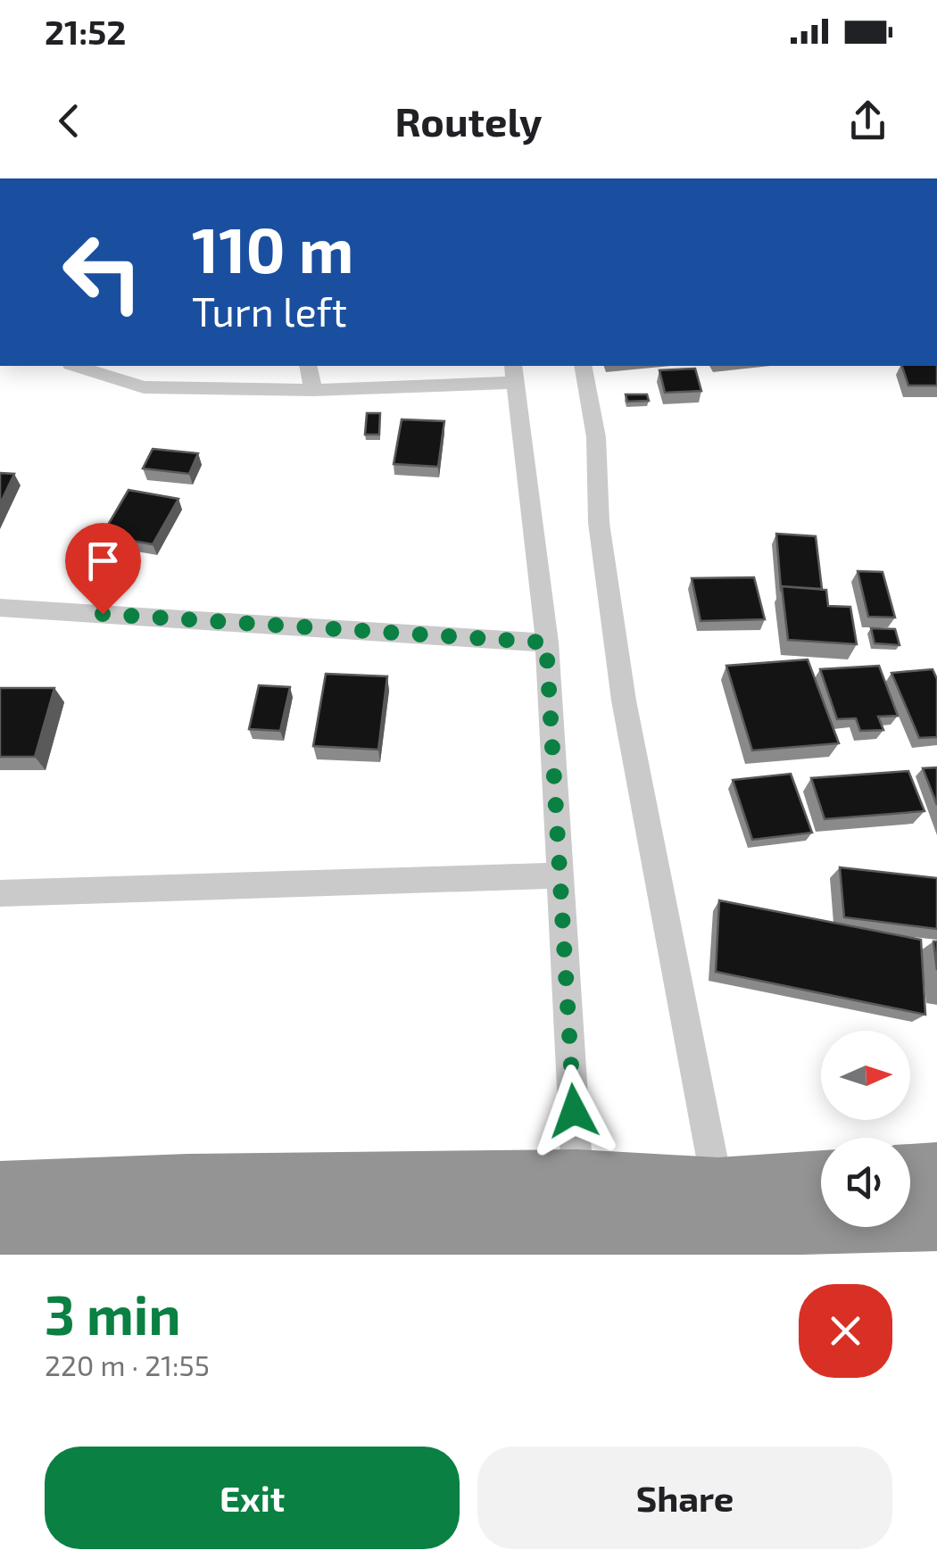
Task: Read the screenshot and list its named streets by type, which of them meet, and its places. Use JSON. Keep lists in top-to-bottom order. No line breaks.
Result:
{"north":"right","page":{"status":"21:52","header":"Routely","turn":["110 m","Turn left"],"heading":["3 min","220 m · 21:55"],"buttons":["Exit","Share"]}}
